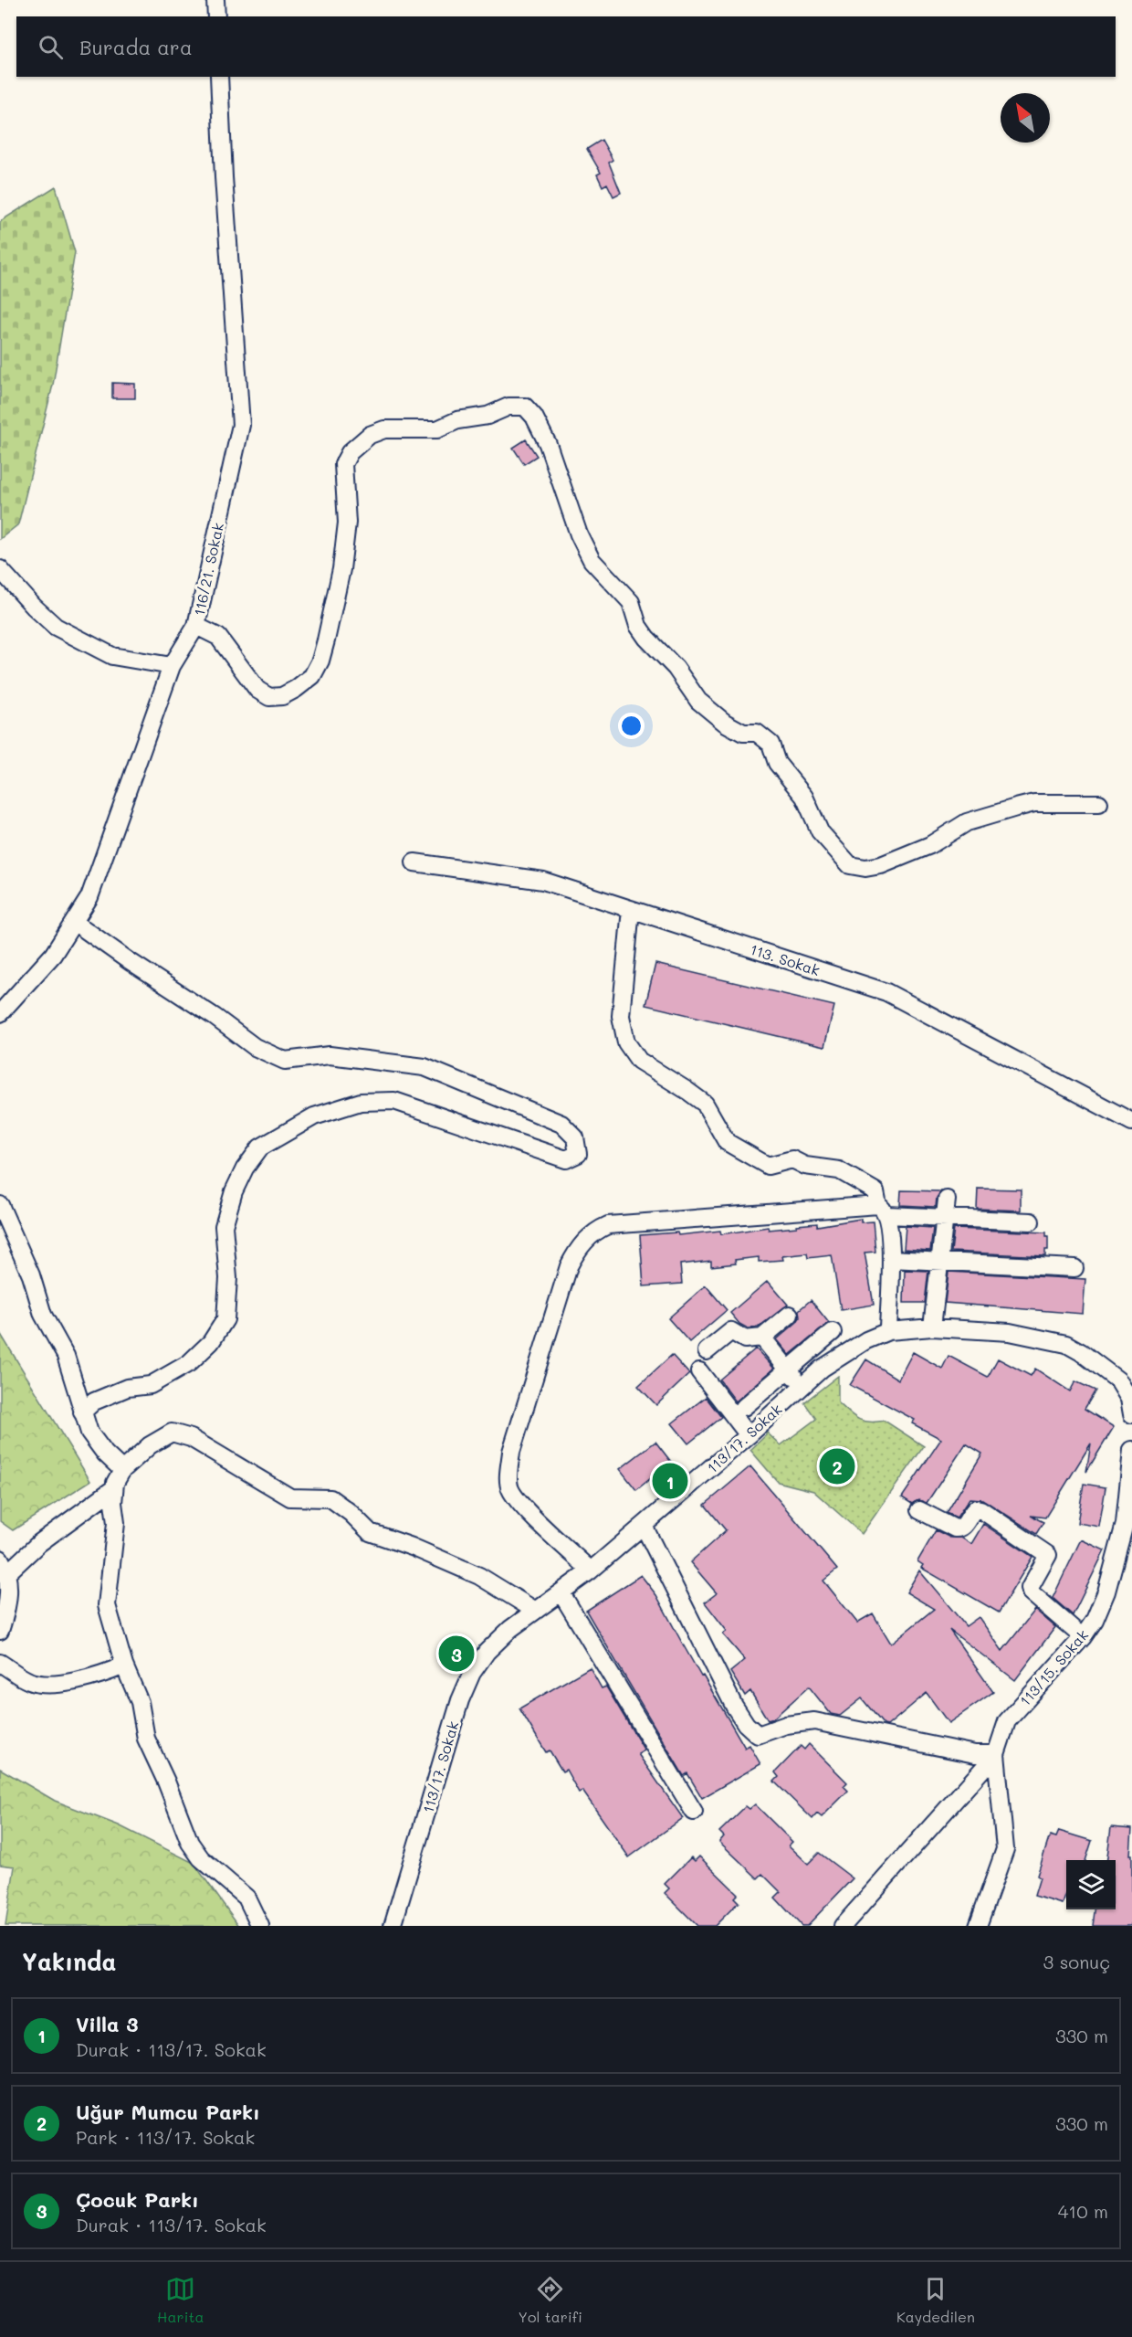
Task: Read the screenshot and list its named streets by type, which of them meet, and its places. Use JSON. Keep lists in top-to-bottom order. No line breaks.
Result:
{"streets":{"street":["116/21. Sokak","113. Sokak","113/17. Sokak","113/15. Sokak"]},"north":"top left","page":{"search":"Burada ara","pins":["2","1","3"],"heading":["Yakında","3 sonuç"],"list":[{"mark":"1","name":"Villa 3","note":"Durak · 113/17. Sokak","value":"330 m"},{"mark":"2","name":"Uğur Mumcu Parkı","note":"Park · 113/17. Sokak","value":"330 m"},{"mark":"3","name":"Çocuk Parkı","note":"Durak · 113/17. Sokak","value":"410 m"}],"nav":["Harita","Yol tarifi","Kaydedilen"]}}
